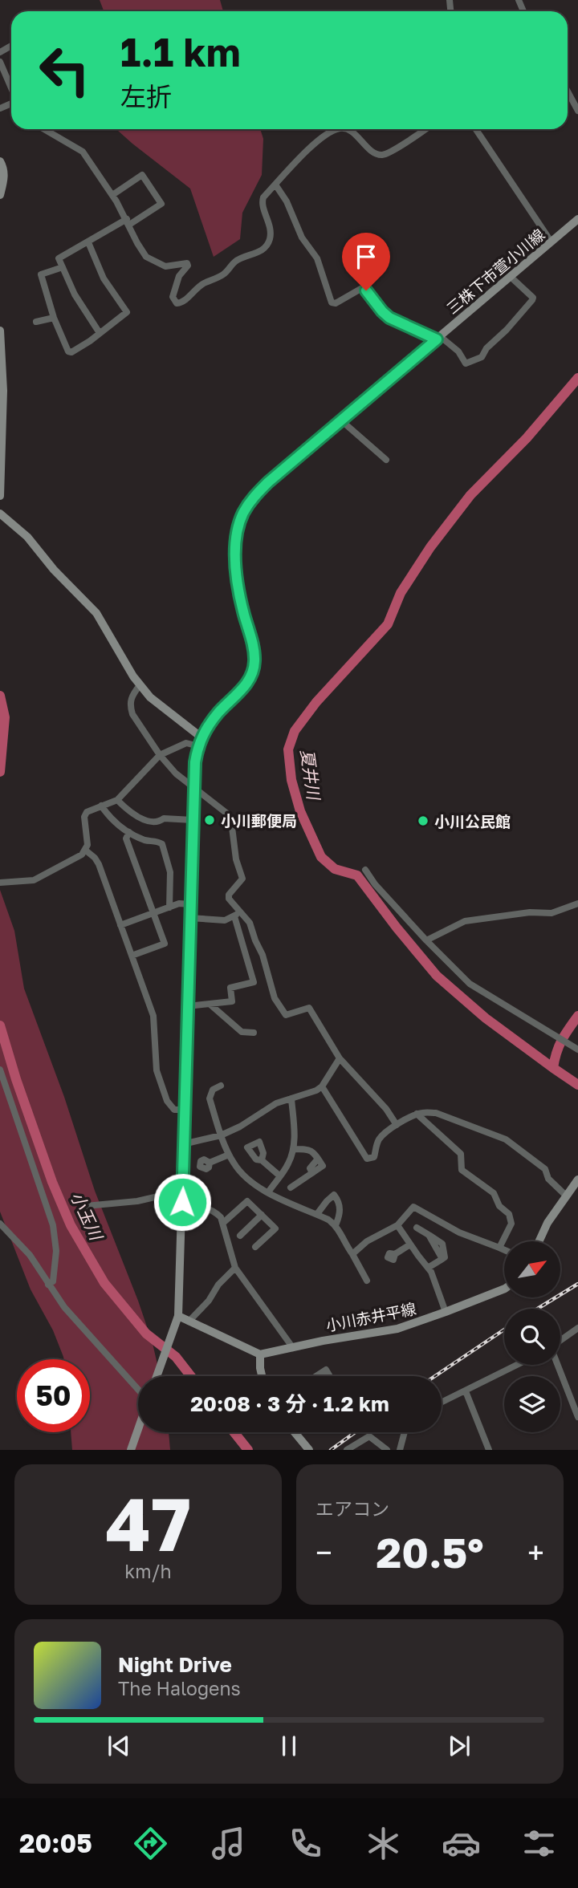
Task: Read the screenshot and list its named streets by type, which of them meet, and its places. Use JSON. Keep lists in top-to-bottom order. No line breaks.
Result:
{"streets":{"main road":["三株下市萱小川線","小川赤井平線"]},"water":["夏井川","小玉川"],"places":["小川郵便局","小川公民館"],"north":"top right","page":{"turn":["1.1 km","左折"],"limit":"50","trip":"20:08 · 3 分 · 1.2 km","tile":[["47","km/h"],"エアコン"],"heat":["−","20.5°","+"],"song":["Night Drive","The Halogens"],"tabs":"20:05"}}
